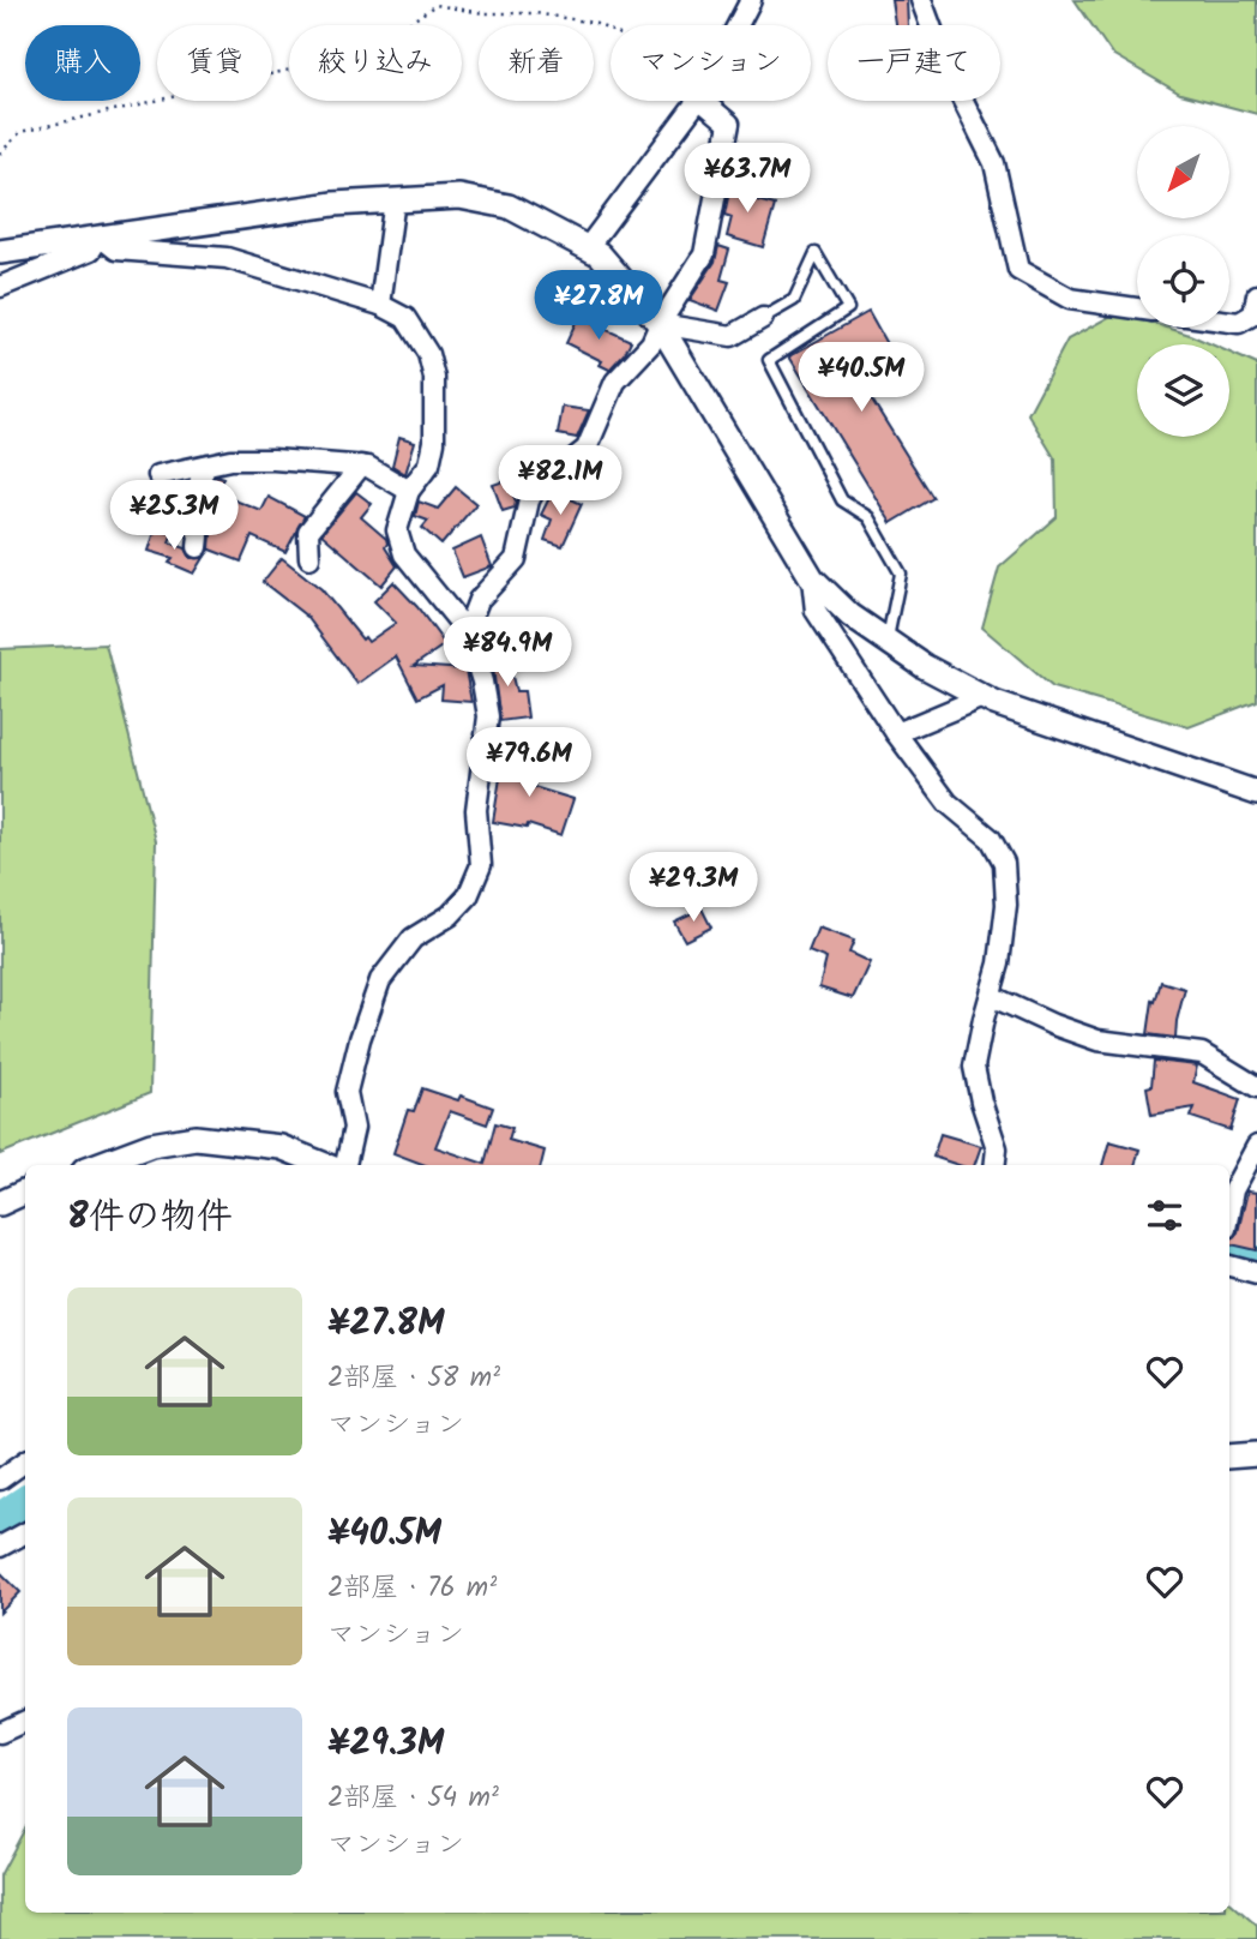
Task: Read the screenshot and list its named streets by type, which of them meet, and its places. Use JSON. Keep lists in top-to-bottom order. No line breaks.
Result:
{"north":"bottom left","page":{"chip":["購入","賃貸","絞り込み","新着","マンション","一戸建て"],"price":["¥63.7M","¥27.8M","¥40.5M","¥82.1M","¥25.3M","¥84.9M","¥79.6M","¥29.3M"],"heading":"8件の物件","list":[{"name":"¥27.8M","note":"2部屋 · 58 m² · マンション"},{"name":"¥40.5M","note":"2部屋 · 76 m² · マンション"},{"name":"¥29.3M","note":"2部屋 · 54 m² · マンション"}]}}
